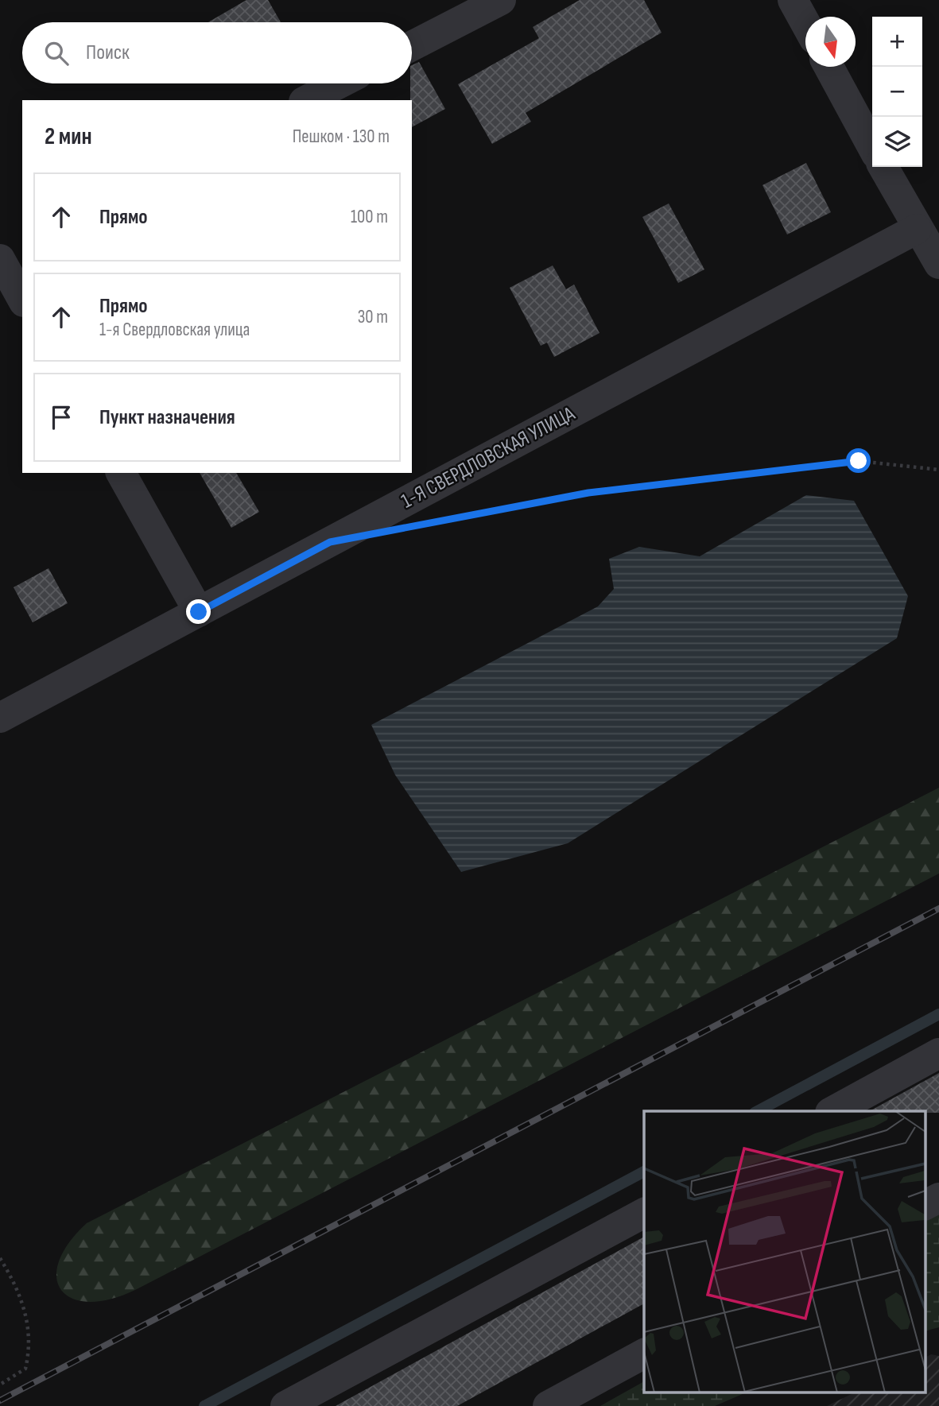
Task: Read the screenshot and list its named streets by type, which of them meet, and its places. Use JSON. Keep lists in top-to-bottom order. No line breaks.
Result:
{"streets":{"street":["1-Я СВЕРДЛОВСКАЯ УЛИЦА"]},"north":"bottom","page":{"map_buttons":["+","−"],"search":"Поиск","heading":["2 мин","Пешком · 130 m"],"list":[["Прямо","100 m"],["Прямо","1-я Свердловская улица","30 m"],"Пункт назначения"]}}
